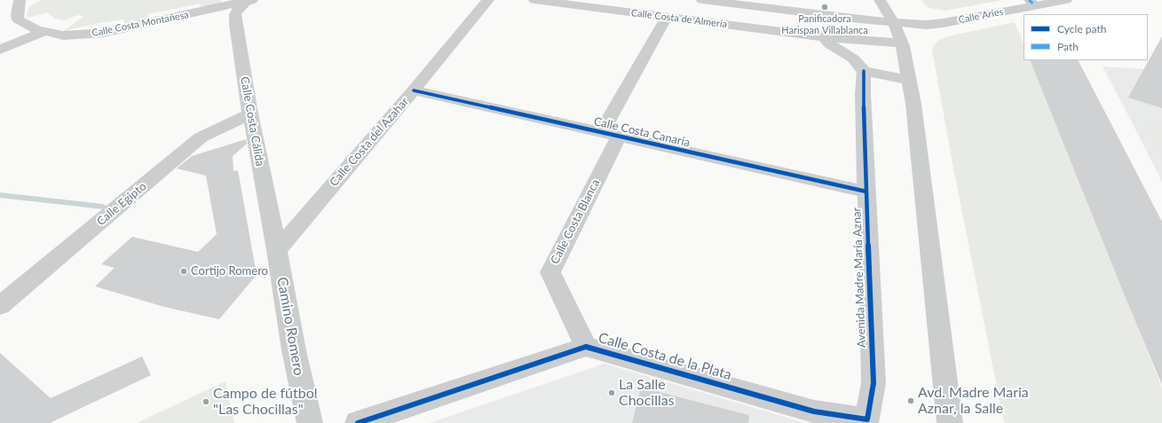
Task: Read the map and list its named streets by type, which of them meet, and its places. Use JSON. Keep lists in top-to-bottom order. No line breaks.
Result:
{"streets":{"street":["Calle Aries","Calle Costa de Almería","Calle Costa Montañesa","Calle Costa Cálida","Calle Costa Canaria","Calle Costa del Azahar","Calle Egipto","Calle Costa Blanca","Avenida Madre María Aznar","Camino Romero","Calle Costa de la Plata"]},"crossings":[["Calle Aries","Calle Costa de Almería"],["Calle Costa de Almería","Calle Costa Blanca"],["Calle Costa Montañesa","Calle Costa Cálida"],["Calle Costa Cálida","Calle Costa del Azahar"],["Calle Costa Cálida","Calle Egipto"],["Calle Costa Cálida","Camino Romero"],["Calle Costa Canaria","Calle Costa del Azahar"],["Calle Costa Canaria","Calle Costa Blanca"],["Calle Costa Canaria","Avenida Madre María Aznar"],["Calle Costa del Azahar","Camino Romero"],["Calle Costa Blanca","Calle Costa de la Plata"],["Avenida Madre María Aznar","Calle Costa de la Plata"]],"places":["Panificadora Harispan Villablanca","Cortijo Romero","La Salle Chocillas","Avd. Madre Maria Aznar, la Salle","Campo de fútbol \"Las Chocillas\""],"legend":["Cycle path","Path"]}
